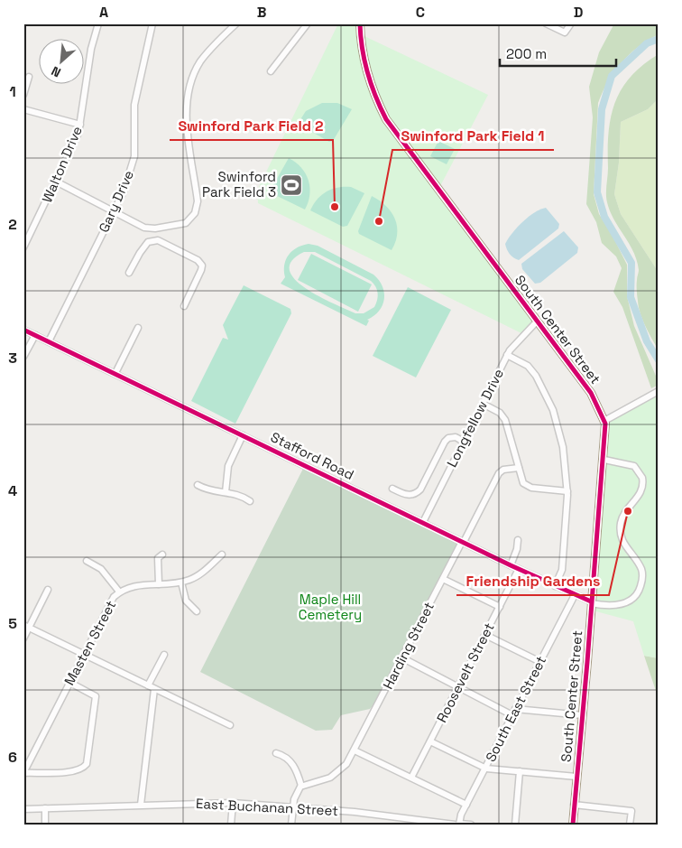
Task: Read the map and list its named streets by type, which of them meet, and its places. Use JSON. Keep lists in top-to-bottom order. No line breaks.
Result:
{"streets":{"main road":["South Center Street"],"street":["Walton Drive","Gary Drive","Longfellow Drive","Stafford Road","Masten Street","Harding Street","Roosevelt Street","South East Street","East Buchanan Street"]},"crossings":[["Gary Drive","Stafford Road"],["South Center Street","Longfellow Drive"],["South Center Street","Stafford Road"],["Longfellow Drive","Stafford Road"],["Stafford Road","Harding Street"],["Stafford Road","Roosevelt Street"],["Stafford Road","South East Street"],["South East Street","East Buchanan Street"]],"parks":["Maple Hill Cemetery"],"places":{"sports":["Swinford Park Field 3"],"other":["Swinford Park Field 2","Swinford Park Field 1","Friendship Gardens"]},"scale_bar":"200 m","north":"bottom left","grid":{"columns":["A","B","C","D"],"rows":["1","2","3","4","5","6"]}}
